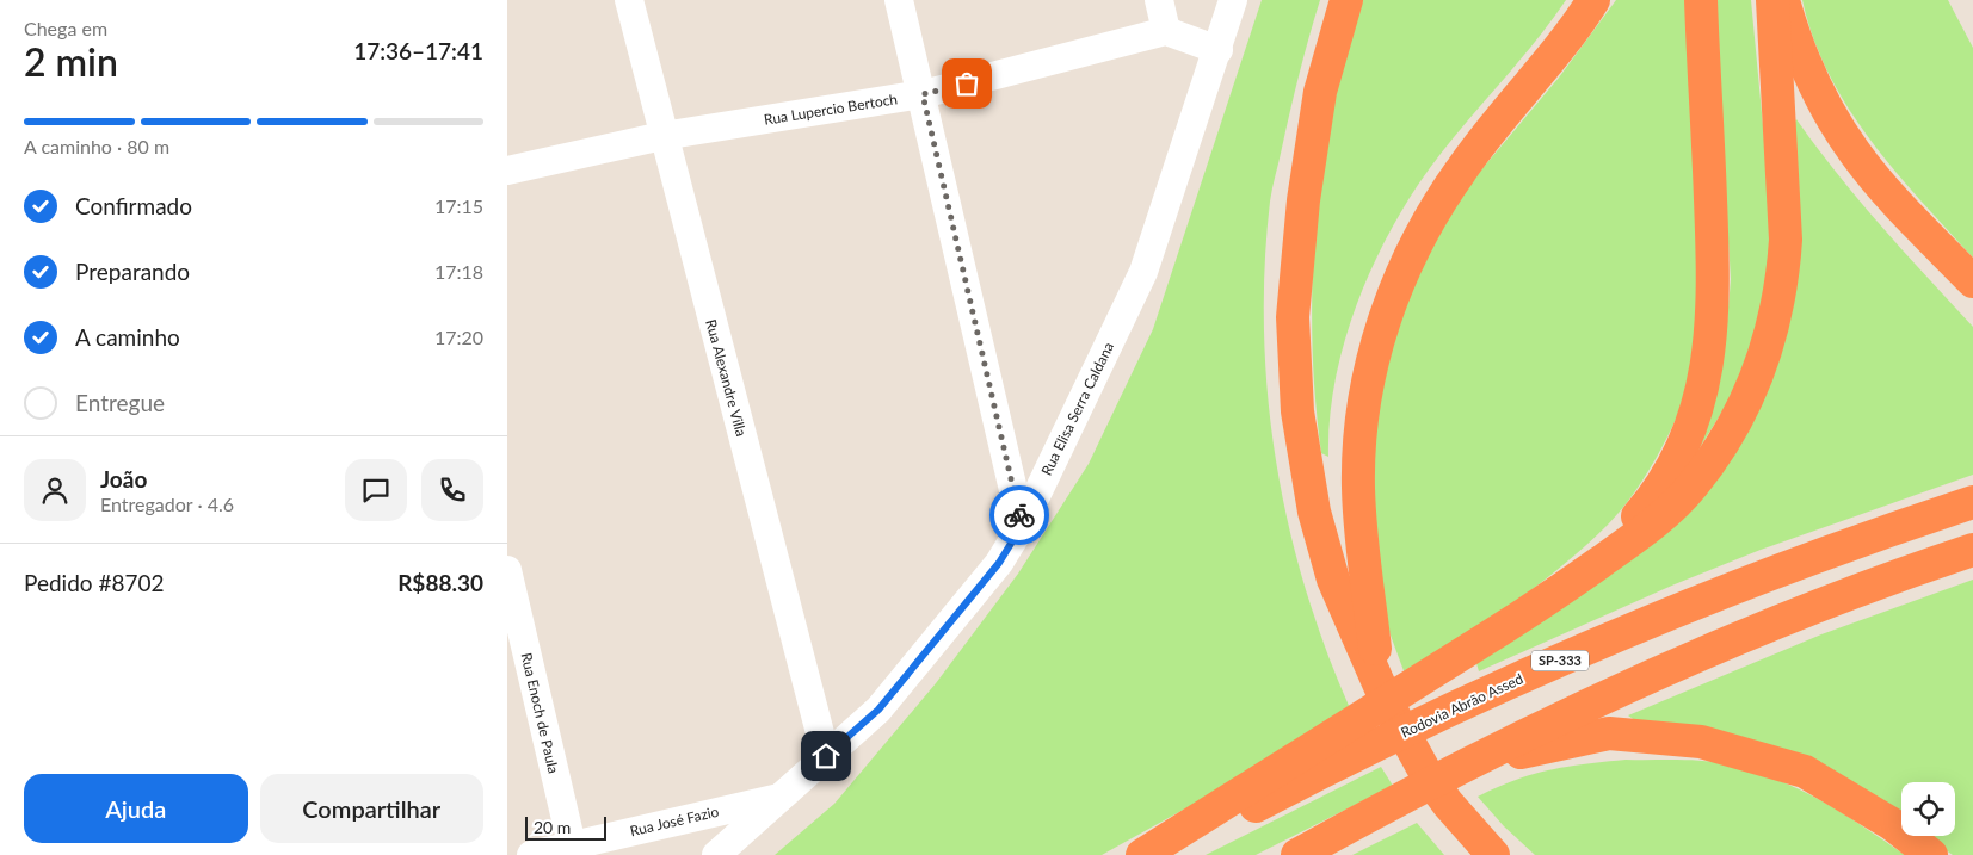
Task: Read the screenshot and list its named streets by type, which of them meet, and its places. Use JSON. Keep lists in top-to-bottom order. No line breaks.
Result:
{"streets":{"highway":["SP-333","Rodovia Abrão Assed"],"street":["Rua Lupercio Bertoch","Rua Alexandre Villa","Rua Elisa Serra Caldana","Rua Enoch de Paula","Rua José Fazio"]},"crossings":[["Rua Lupercio Bertoch","Rua Alexandre Villa"],["Rua Alexandre Villa","Rua Elisa Serra Caldana"],["Rua Elisa Serra Caldana","Rua José Fazio"],["Rua Enoch de Paula","Rua José Fazio"]],"scale_bar":"20 m","page":{"heading":["2 min","Chega em","17:36–17:41"],"panel":["João","Entregador · 4.6","Pedido #8702","R$88.30"],"bar":"A caminho · 80 m","list":[["Confirmado","17:15"],["Preparando","17:18"],["A caminho","17:20"],"Entregue"],"buttons":["Ajuda","Compartilhar"],"scale":"20 m"}}
